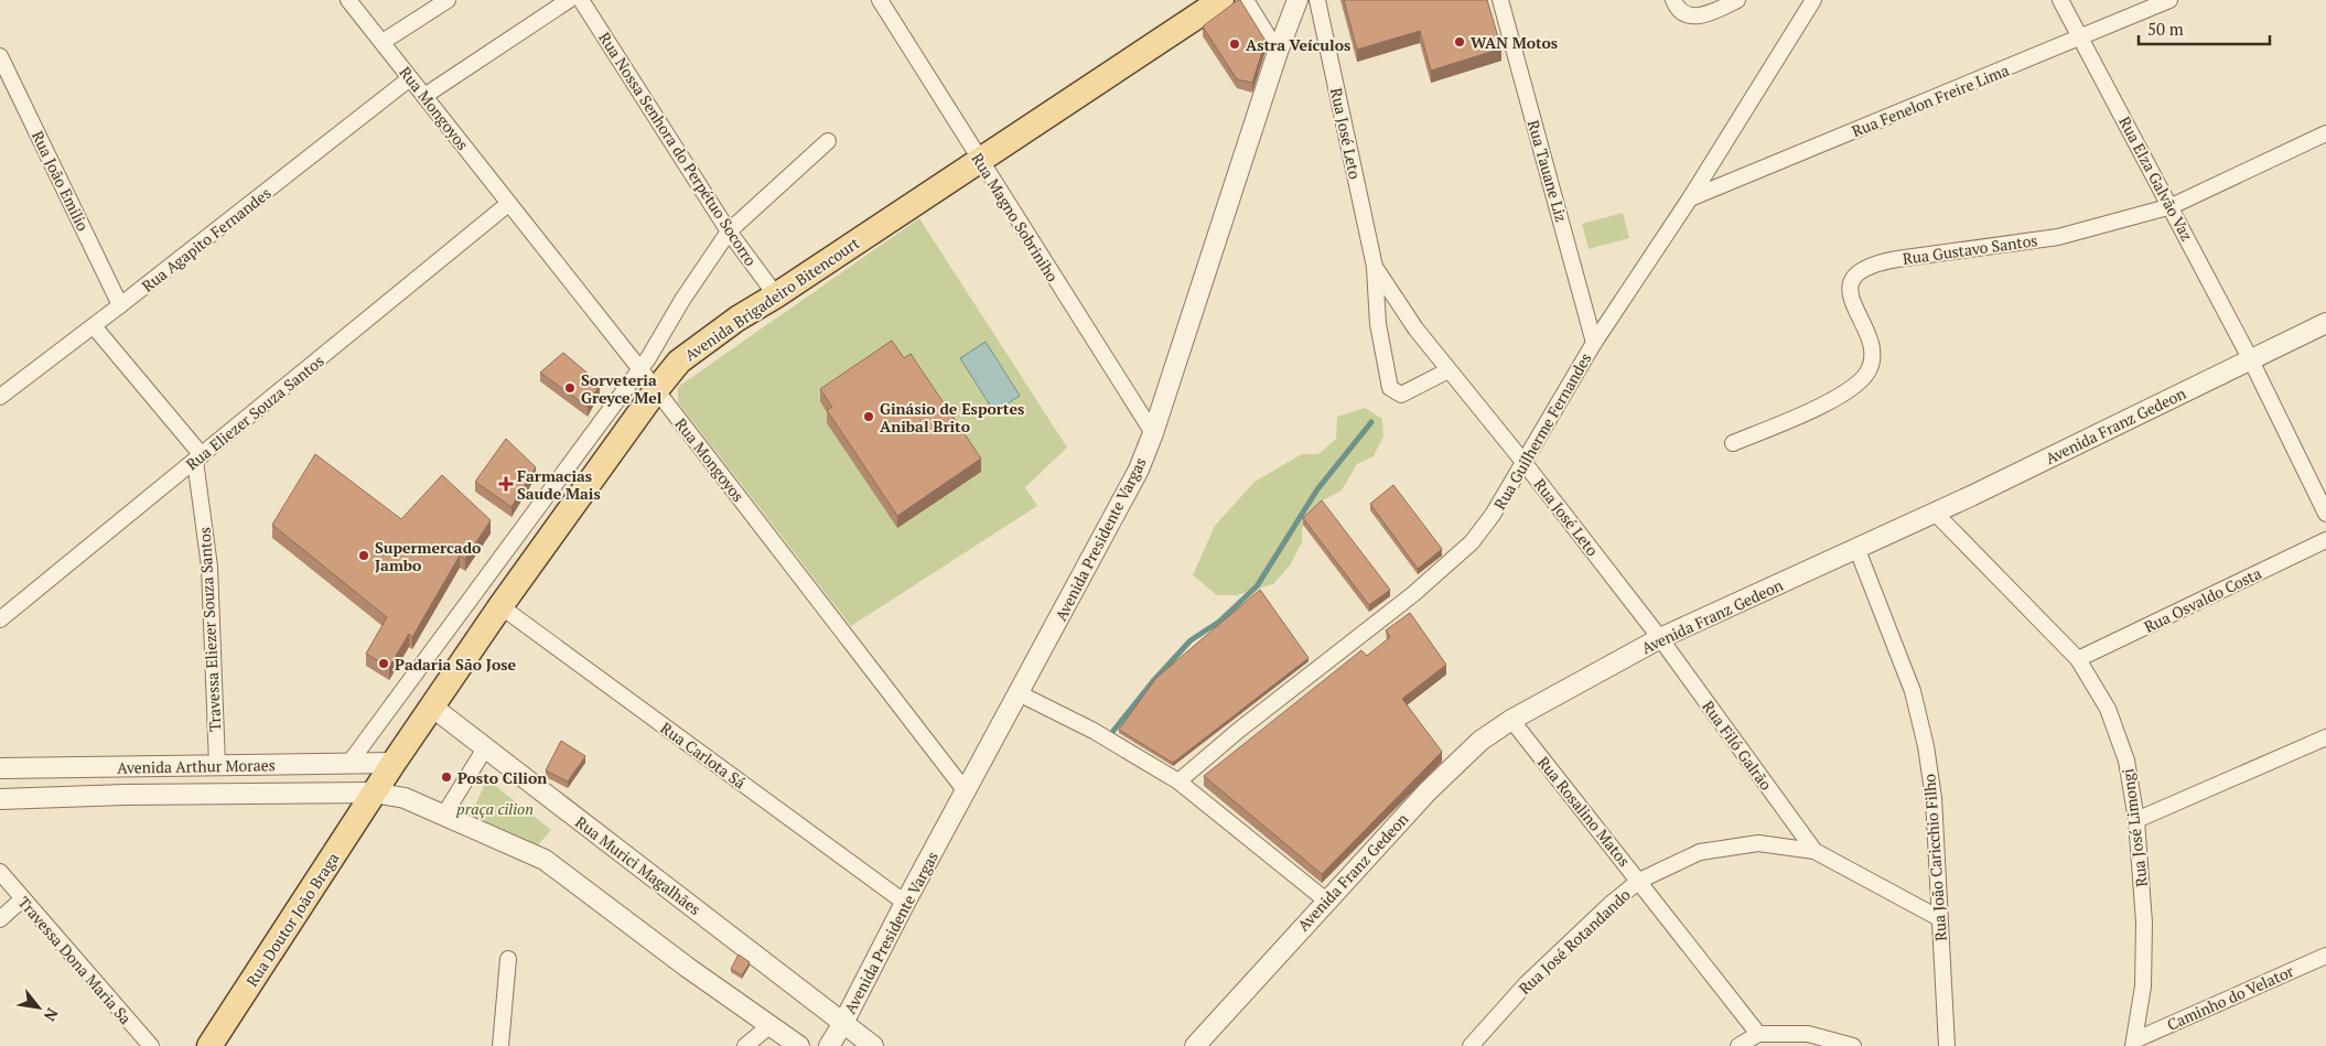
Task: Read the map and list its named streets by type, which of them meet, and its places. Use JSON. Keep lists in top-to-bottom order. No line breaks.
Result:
{"streets":{"main road":["Avenida Brigadeiro Bitencourt","Rua Doutor João Braga"],"street":["Rua Fenelon Freire Lima","Rua Mongoyos","Rua José Leto","Rua Nossa Senhora do Perpétuo Socorro","Rua Tauane Liz","Rua Elza Galvão Vaz","Rua João Emilio","Rua Magno Sobriniho","Rua Agapito Fernandes","Rua Gustavo Santos","Rua Eliezer Souza Santos","Avenida Franz Gedeon","Rua Guilherme Fernandes","Avenida Presidente Vargas","Rua Osvaldo Costa","Travessa Eliezer Souza Santos","Rua Filó Galrão","Rua Carlota Sá","Avenida Arthur Moraes","Rua Rosalino Matos","Rua José Limongi","Rua João Caricchio Filho","Rua Murici Magalhães","Rua José Rotandando","Travessa Dona Maria Sa","Caminho do Velator"]},"crossings":[["Rua Fenelon Freire Lima","Rua Elza Galvão Vaz"],["Rua Fenelon Freire Lima","Rua Guilherme Fernandes"],["Rua Mongoyos","Rua Agapito Fernandes"],["Rua Mongoyos","Avenida Brigadeiro Bitencourt"],["Rua Mongoyos","Rua Eliezer Souza Santos"],["Rua Mongoyos","Avenida Presidente Vargas"],["Rua José Leto","Avenida Franz Gedeon"],["Rua José Leto","Rua Guilherme Fernandes"],["Rua José Leto","Rua Filó Galrão"],["Rua Nossa Senhora do Perpétuo Socorro","Avenida Brigadeiro Bitencourt"],["Rua Tauane Liz","Rua Guilherme Fernandes"],["Rua Elza Galvão Vaz","Rua Gustavo Santos"],["Rua Elza Galvão Vaz","Avenida Franz Gedeon"],["Rua João Emilio","Rua Agapito Fernandes"],["Rua Magno Sobriniho","Avenida Brigadeiro Bitencourt"],["Rua Magno Sobriniho","Avenida Presidente Vargas"],["Avenida Brigadeiro Bitencourt","Rua Carlota Sá"],["Avenida Brigadeiro Bitencourt","Avenida Arthur Moraes"],["Avenida Brigadeiro Bitencourt","Rua Murici Magalhães"],["Avenida Brigadeiro Bitencourt","Rua Doutor João Braga"],["Rua Eliezer Souza Santos","Travessa Eliezer Souza Santos"],["Avenida Franz Gedeon","Rua Filó Galrão"],["Avenida Franz Gedeon","Rua Rosalino Matos"],["Avenida Franz Gedeon","Rua José Limongi"],["Avenida Franz Gedeon","Rua João Caricchio Filho"],["Avenida Presidente Vargas","Rua Carlota Sá"],["Avenida Presidente Vargas","Rua Murici Magalhães"],["Rua Osvaldo Costa","Rua José Limongi"],["Travessa Eliezer Souza Santos","Avenida Arthur Moraes"],["Rua Filó Galrão","Rua José Rotandando"],["Avenida Arthur Moraes","Rua Doutor João Braga"],["Rua Rosalino Matos","Rua José Rotandando"],["Rua José Limongi","Caminho do Velator"],["Rua João Caricchio Filho","Rua José Rotandando"]],"parks":["praça cilion"],"places":{"other":["WAN Motos","Astra Veículos","Sorveteria Greyce Mel","Ginásio de Esportes Anibal Brito","Supermercado Jambo","Padaria São Jose","Posto Cilion"],"health":["Farmacias Saude Mais"]},"scale_bar":"50 m","north":"bottom right"}
